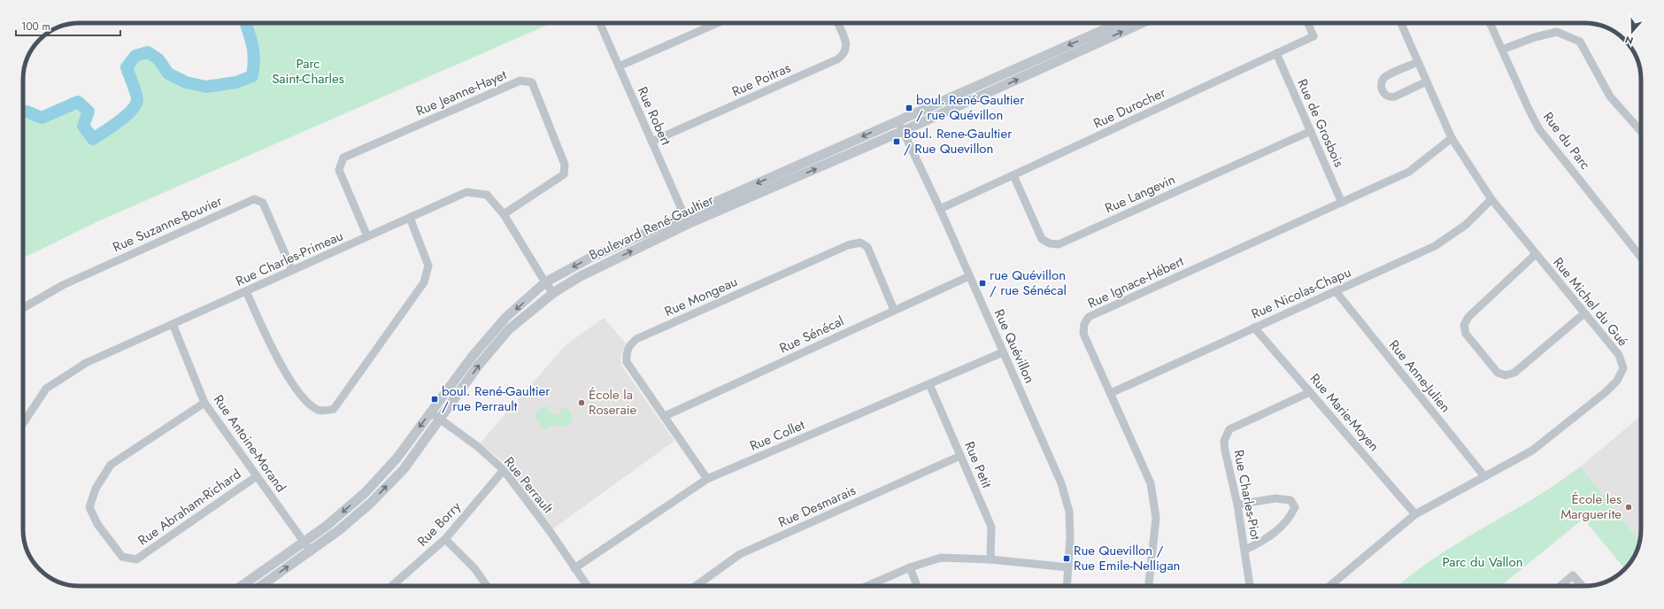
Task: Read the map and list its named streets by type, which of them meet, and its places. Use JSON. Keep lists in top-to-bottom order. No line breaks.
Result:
{"streets":{"street":["Rue Poitras","Rue Jeanne-Hayet","Rue Durocher","Rue Robert","Rue de Grosbois","Rue du Parc","Rue Langevin","Rue Suzanne-Bouvier","Boulevard René-Gaultier","Rue Charles-Primeau","Rue Ignace-Hébert","Rue Nicolas-Chapu","Rue Mongeau","Rue Michel du Gué","Rue Sénécal","Rue Quévillon","Rue Anne-Julien","Rue Marie-Moyen","Rue Collet","Rue Antoine-Morand","Rue Petit","Rue Perrault","Rue Charles-Piot","Rue Desmarais","Rue Abraham-Richard","Rue Borry"]},"crossings":[["Rue Poitras","Rue Robert"],["Rue Jeanne-Hayet","Rue Charles-Primeau"],["Rue Durocher","Rue de Grosbois"],["Rue Durocher","Rue Langevin"],["Rue Durocher","Rue Quévillon"],["Rue Robert","Boulevard René-Gaultier"],["Rue de Grosbois","Rue Langevin"],["Rue de Grosbois","Rue Ignace-Hébert"],["Rue Suzanne-Bouvier","Rue Charles-Primeau"],["Boulevard René-Gaultier","Rue Charles-Primeau"],["Boulevard René-Gaultier","Rue Quévillon"],["Boulevard René-Gaultier","Rue Antoine-Morand"],["Boulevard René-Gaultier","Rue Perrault"],["Rue Charles-Primeau","Rue Antoine-Morand"],["Rue Ignace-Hébert","Rue Nicolas-Chapu"],["Rue Ignace-Hébert","Rue Michel du Gué"],["Rue Nicolas-Chapu","Rue Michel du Gué"],["Rue Nicolas-Chapu","Rue Anne-Julien"],["Rue Nicolas-Chapu","Rue Marie-Moyen"],["Rue Mongeau","Rue Sénécal"],["Rue Mongeau","Rue Collet"],["Rue Michel du Gué","Rue Anne-Julien"],["Rue Michel du Gué","Rue Marie-Moyen"],["Rue Sénécal","Rue Quévillon"],["Rue Quévillon","Rue Collet"],["Rue Marie-Moyen","Rue Charles-Piot"],["Rue Collet","Rue Petit"],["Rue Collet","Rue Perrault"],["Rue Antoine-Morand","Rue Abraham-Richard"],["Rue Petit","Rue Desmarais"],["Rue Perrault","Rue Borry"]],"parks":["Parc Saint-Charles","Parc du Vallon"],"places":{"transit":["boul. René-Gaultier / rue Quévillon","Boul. Rene-Gaultier / Rue Quevillon","rue Quévillon / rue Sénécal","boul. René-Gaultier / rue Perrault","Rue Quevillon / Rue Emile-Nelligan"],"other":["École la Roseraie","École les Marguerite"]},"scale_bar":"100 m","north":"bottom"}
